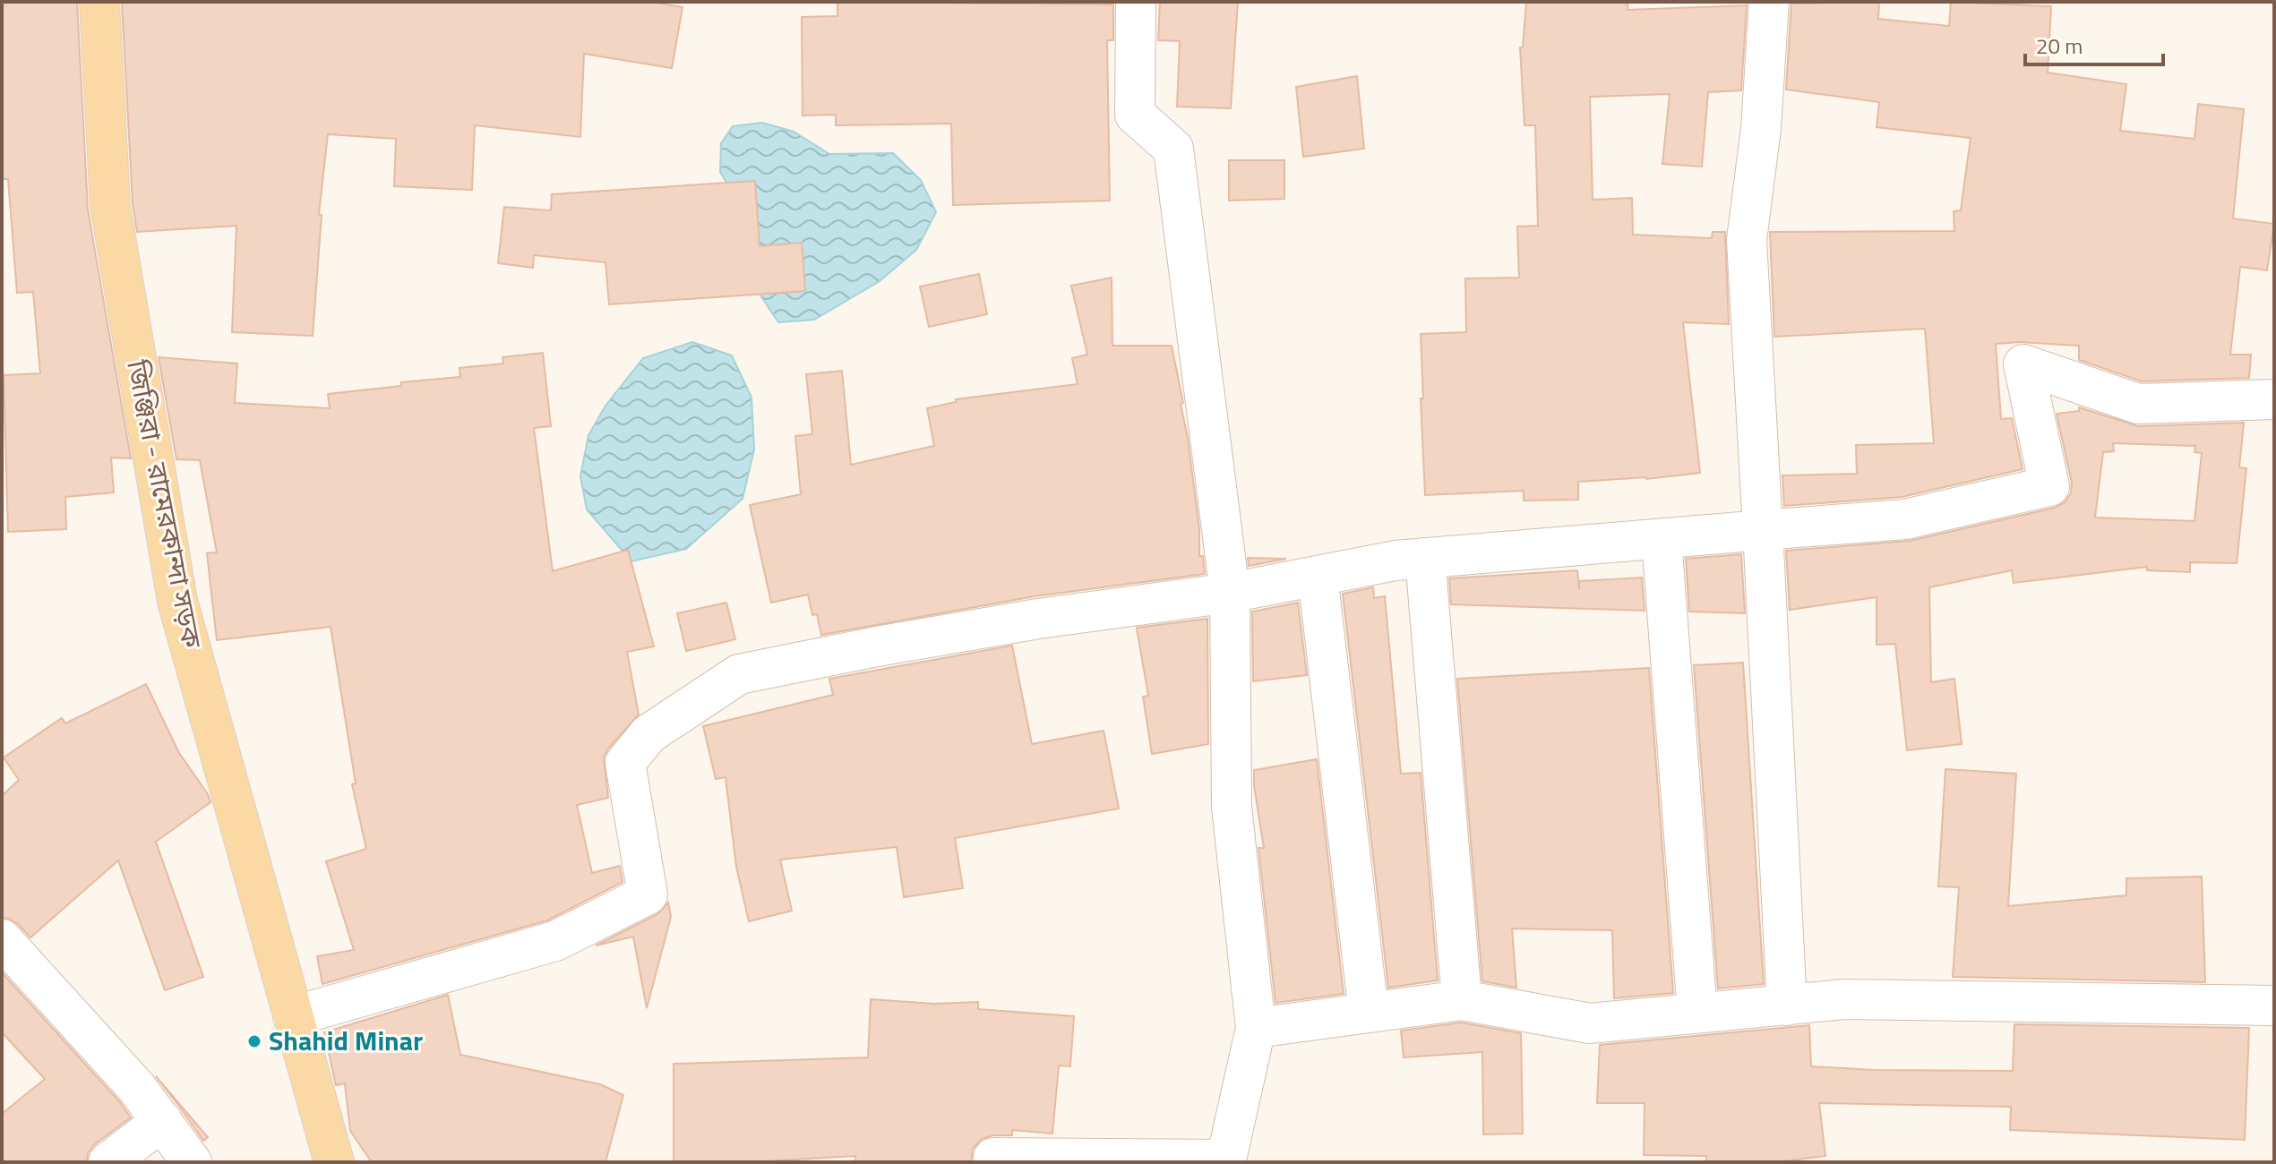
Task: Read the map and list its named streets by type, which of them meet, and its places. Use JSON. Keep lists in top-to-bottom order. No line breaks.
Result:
{"streets":{"main road":["জিঞ্জিরা - রামেরকান্দা সড়ক"]},"places":["Shahid Minar"],"scale_bar":"20 m"}
